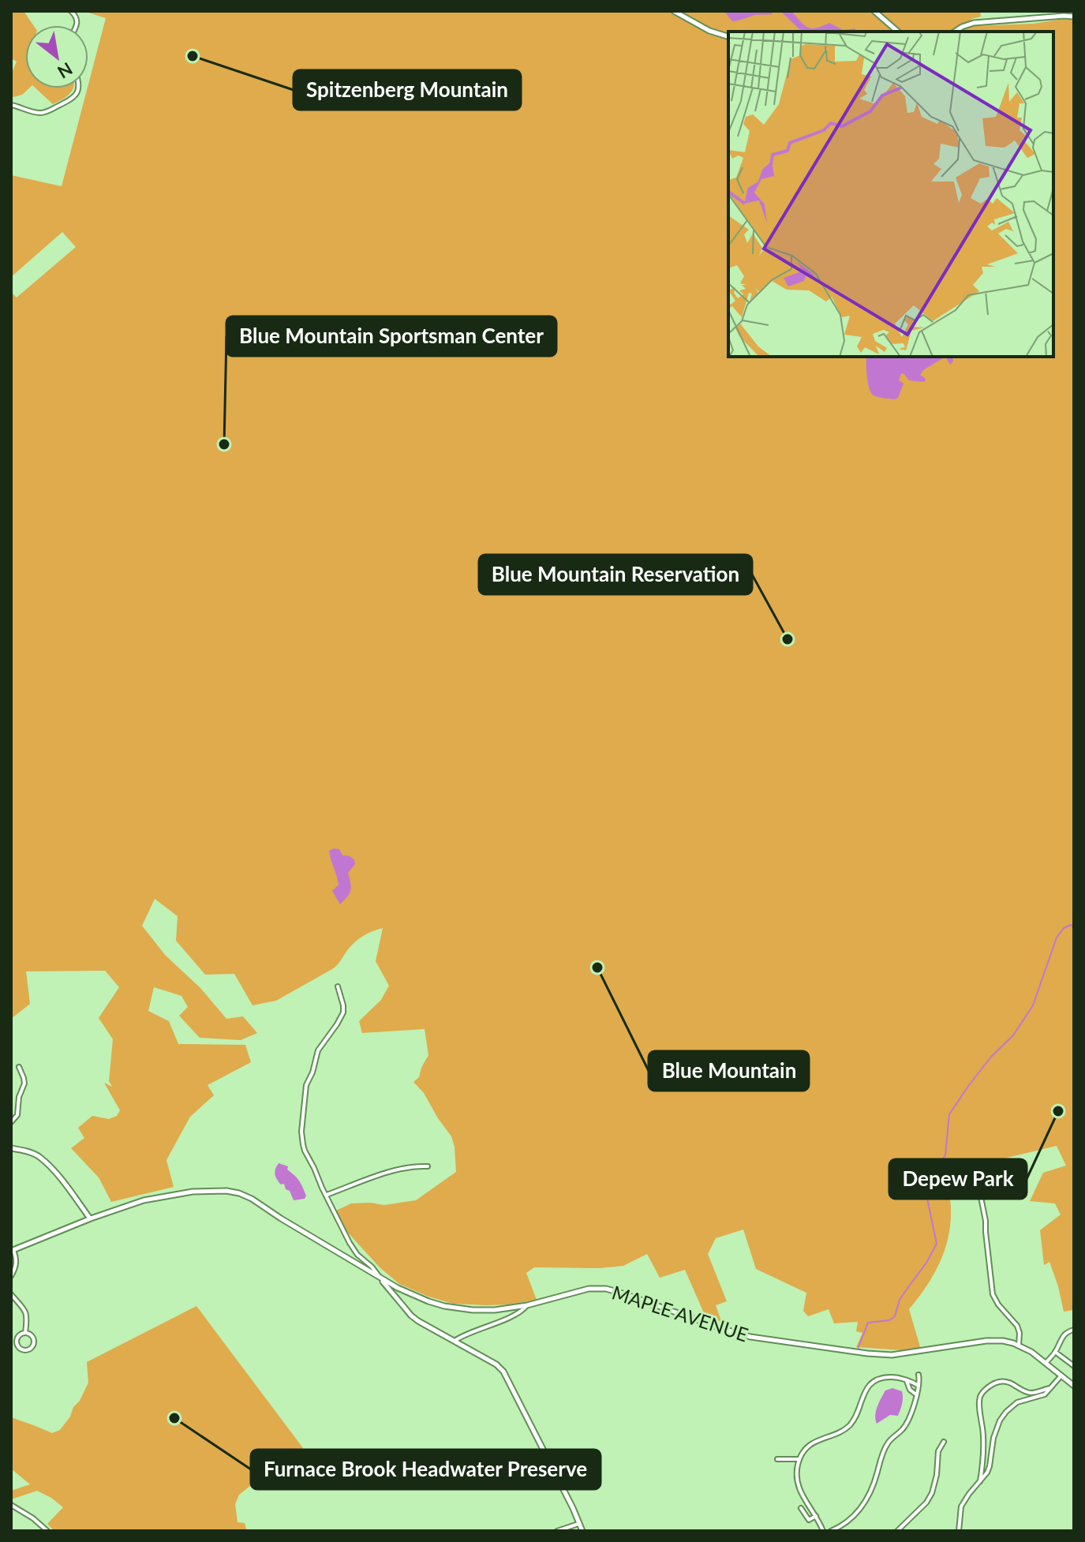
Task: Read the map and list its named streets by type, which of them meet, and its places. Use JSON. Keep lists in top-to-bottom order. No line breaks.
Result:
{"streets":{"street":["MAPLE AVENUE"]},"places":["Spitzenberg Mountain","Blue Mountain Sportsman Center","Blue Mountain Reservation","Blue Mountain","Depew Park","Furnace Brook Headwater Preserve"],"north":"bottom right"}
